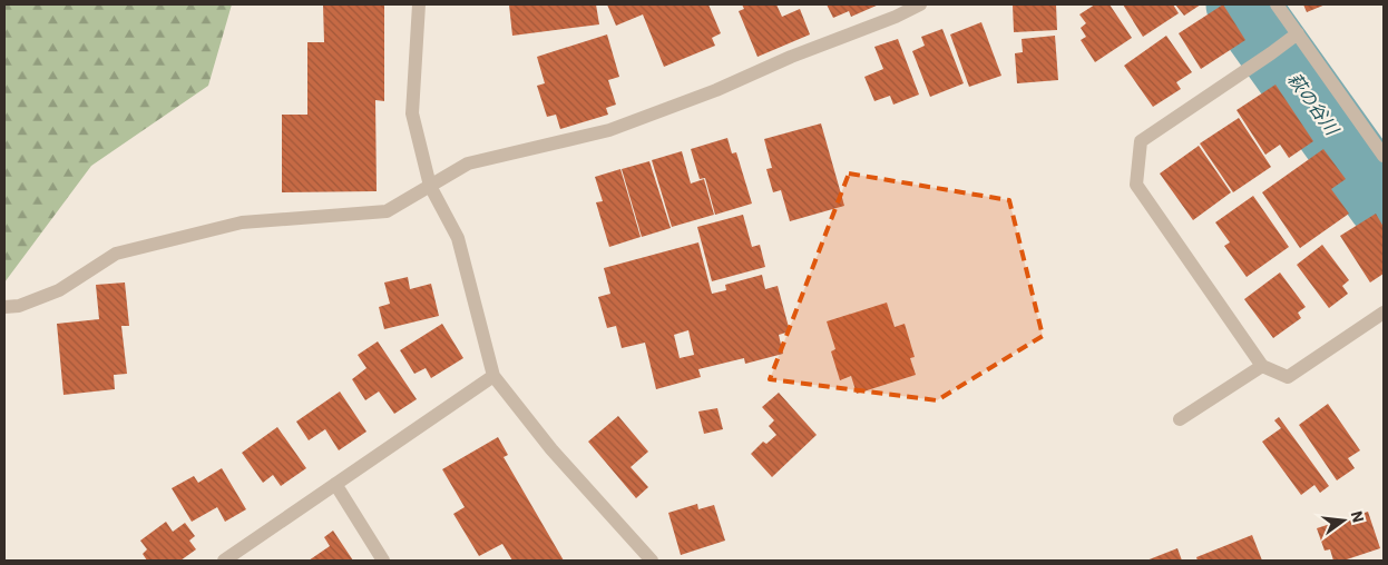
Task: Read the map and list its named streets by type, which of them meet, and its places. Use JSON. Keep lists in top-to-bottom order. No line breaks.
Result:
{"water":["萩の谷川"],"north":"right"}
